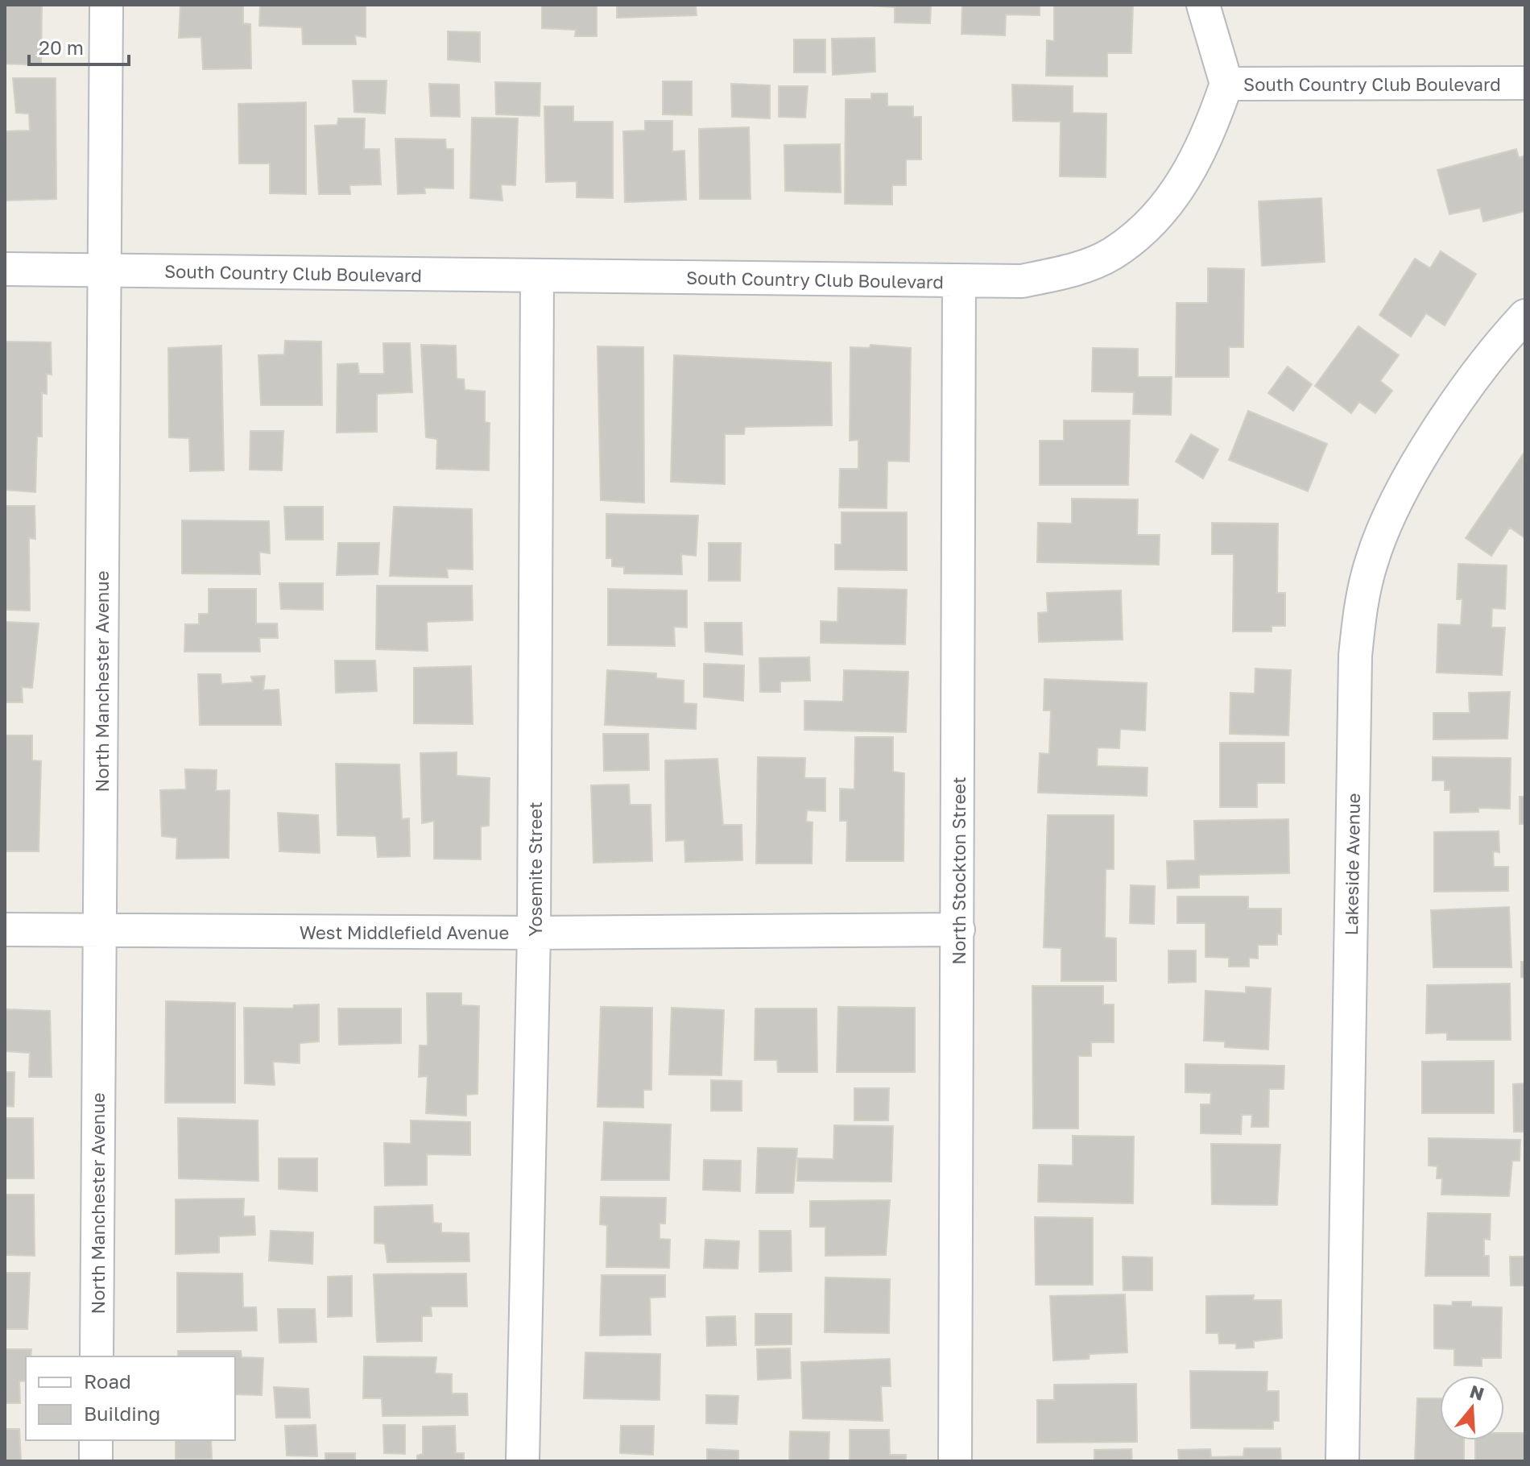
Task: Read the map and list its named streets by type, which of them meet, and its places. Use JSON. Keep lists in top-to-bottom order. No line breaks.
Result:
{"streets":{"street":["South Country Club Boulevard","North Manchester Avenue","Lakeside Avenue","Yosemite Street","North Stockton Street","West Middlefield Avenue"]},"crossings":[["South Country Club Boulevard","North Manchester Avenue"],["South Country Club Boulevard","Yosemite Street"],["South Country Club Boulevard","North Stockton Street"],["North Manchester Avenue","West Middlefield Avenue"],["Yosemite Street","West Middlefield Avenue"],["North Stockton Street","West Middlefield Avenue"]],"legend":["Road","Building"],"scale_bar":"20 m","north":"top"}
